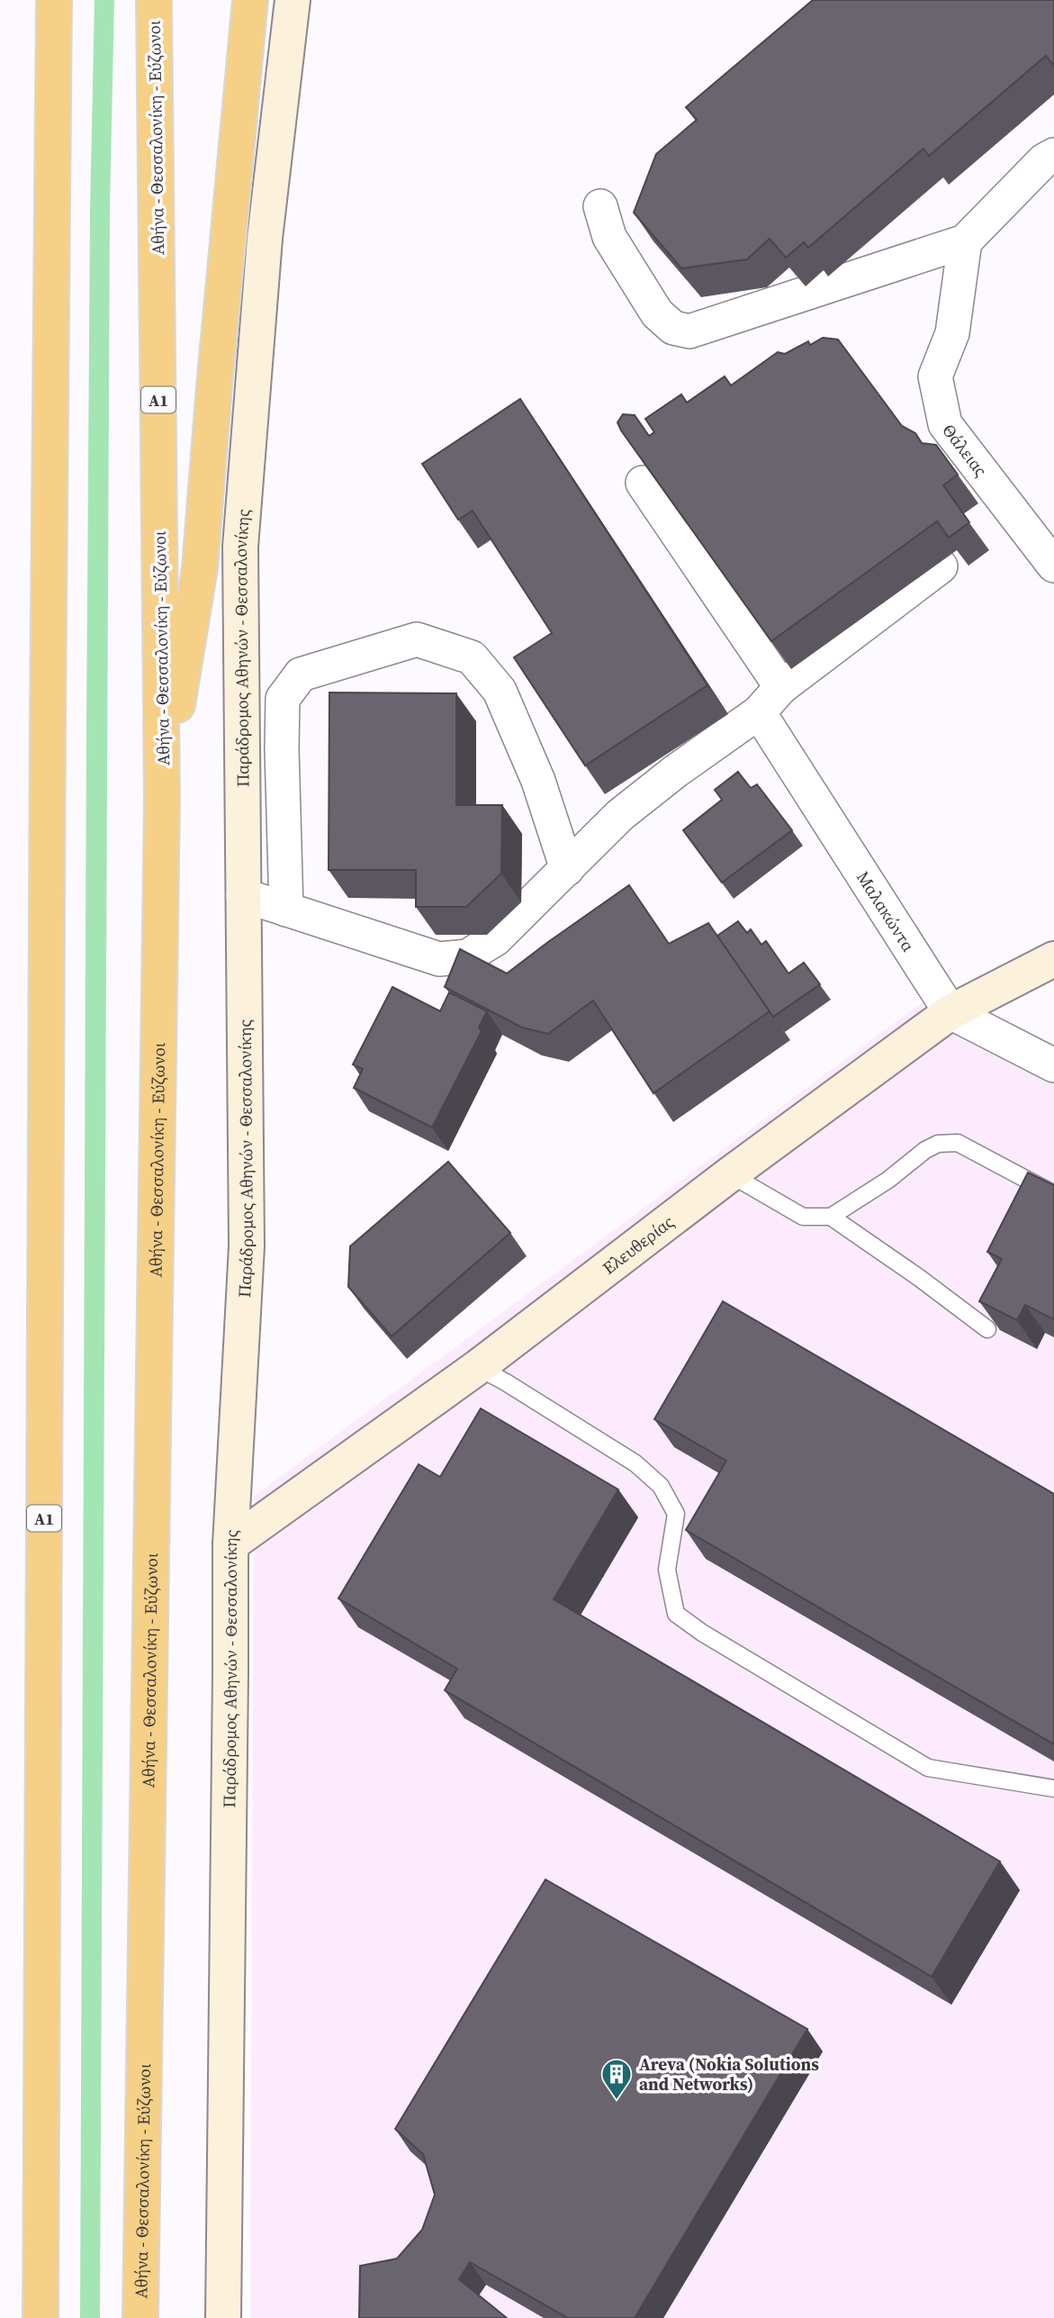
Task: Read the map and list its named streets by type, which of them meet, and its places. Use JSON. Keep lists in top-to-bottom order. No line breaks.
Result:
{"streets":{"highway":["Αθήνα - Θεσσαλονίκη - Εύζωνοι","Α1"],"main road":["Παράδρομος Αθηνών - Θεσσαλονίκης","Ελευθερίας"],"street":["Θάλειας","Μαλακώντα"]},"crossings":[["Παράδρομος Αθηνών - Θεσσαλονίκης","Ελευθερίας"],["Μαλακώντα","Ελευθερίας"]],"places":{"building":["Areva (Nokia Solutions and Networks)"]}}
